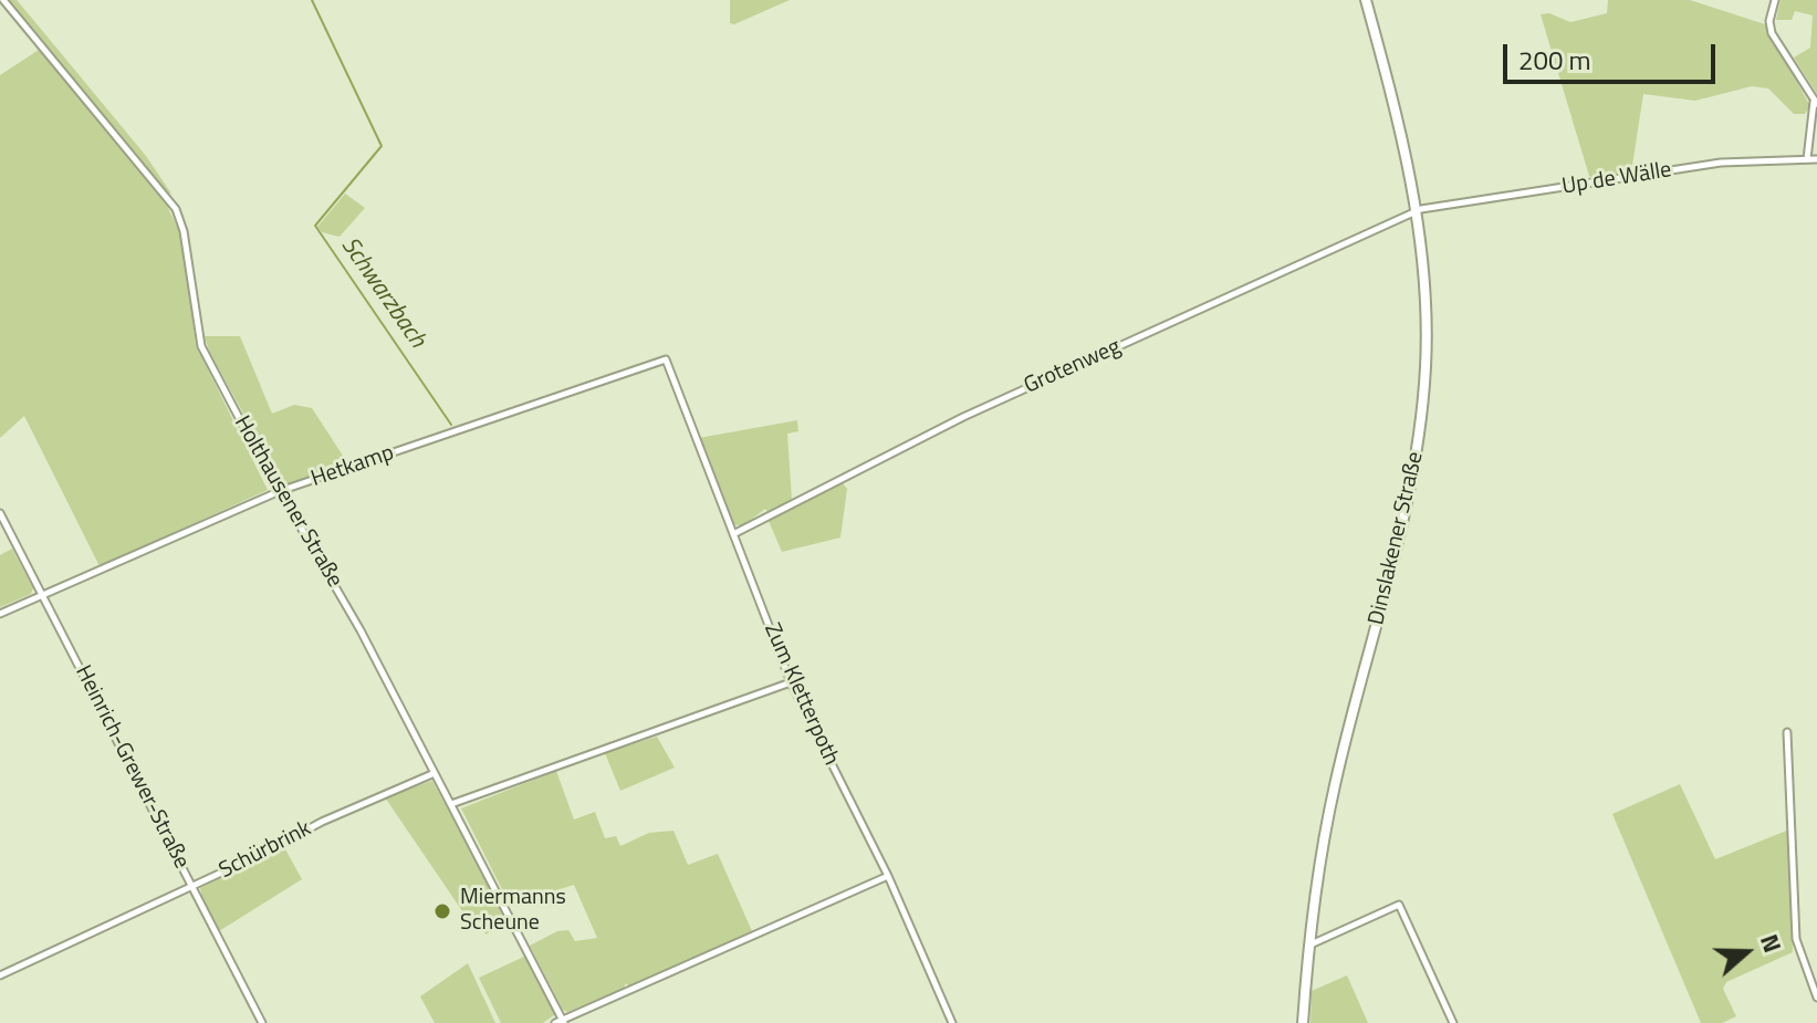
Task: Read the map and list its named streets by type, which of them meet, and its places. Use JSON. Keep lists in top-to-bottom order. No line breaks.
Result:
{"streets":{"main road":["Dinslakener Straße"],"street":["Up de Wälle","Grotenweg","Hetkamp","Holthausener Straße","Zum Kletterpoth","Heinrich-Grewer-Straße","Schürbrink"]},"crossings":[["Up de Wälle","Grotenweg"],["Up de Wälle","Dinslakener Straße"],["Grotenweg","Dinslakener Straße"],["Grotenweg","Zum Kletterpoth"],["Hetkamp","Holthausener Straße"],["Hetkamp","Zum Kletterpoth"],["Hetkamp","Heinrich-Grewer-Straße"],["Holthausener Straße","Schürbrink"],["Heinrich-Grewer-Straße","Schürbrink"]],"water":["Schwarzbach"],"places":["Miermanns Scheune"],"scale_bar":"200 m","north":"right"}
